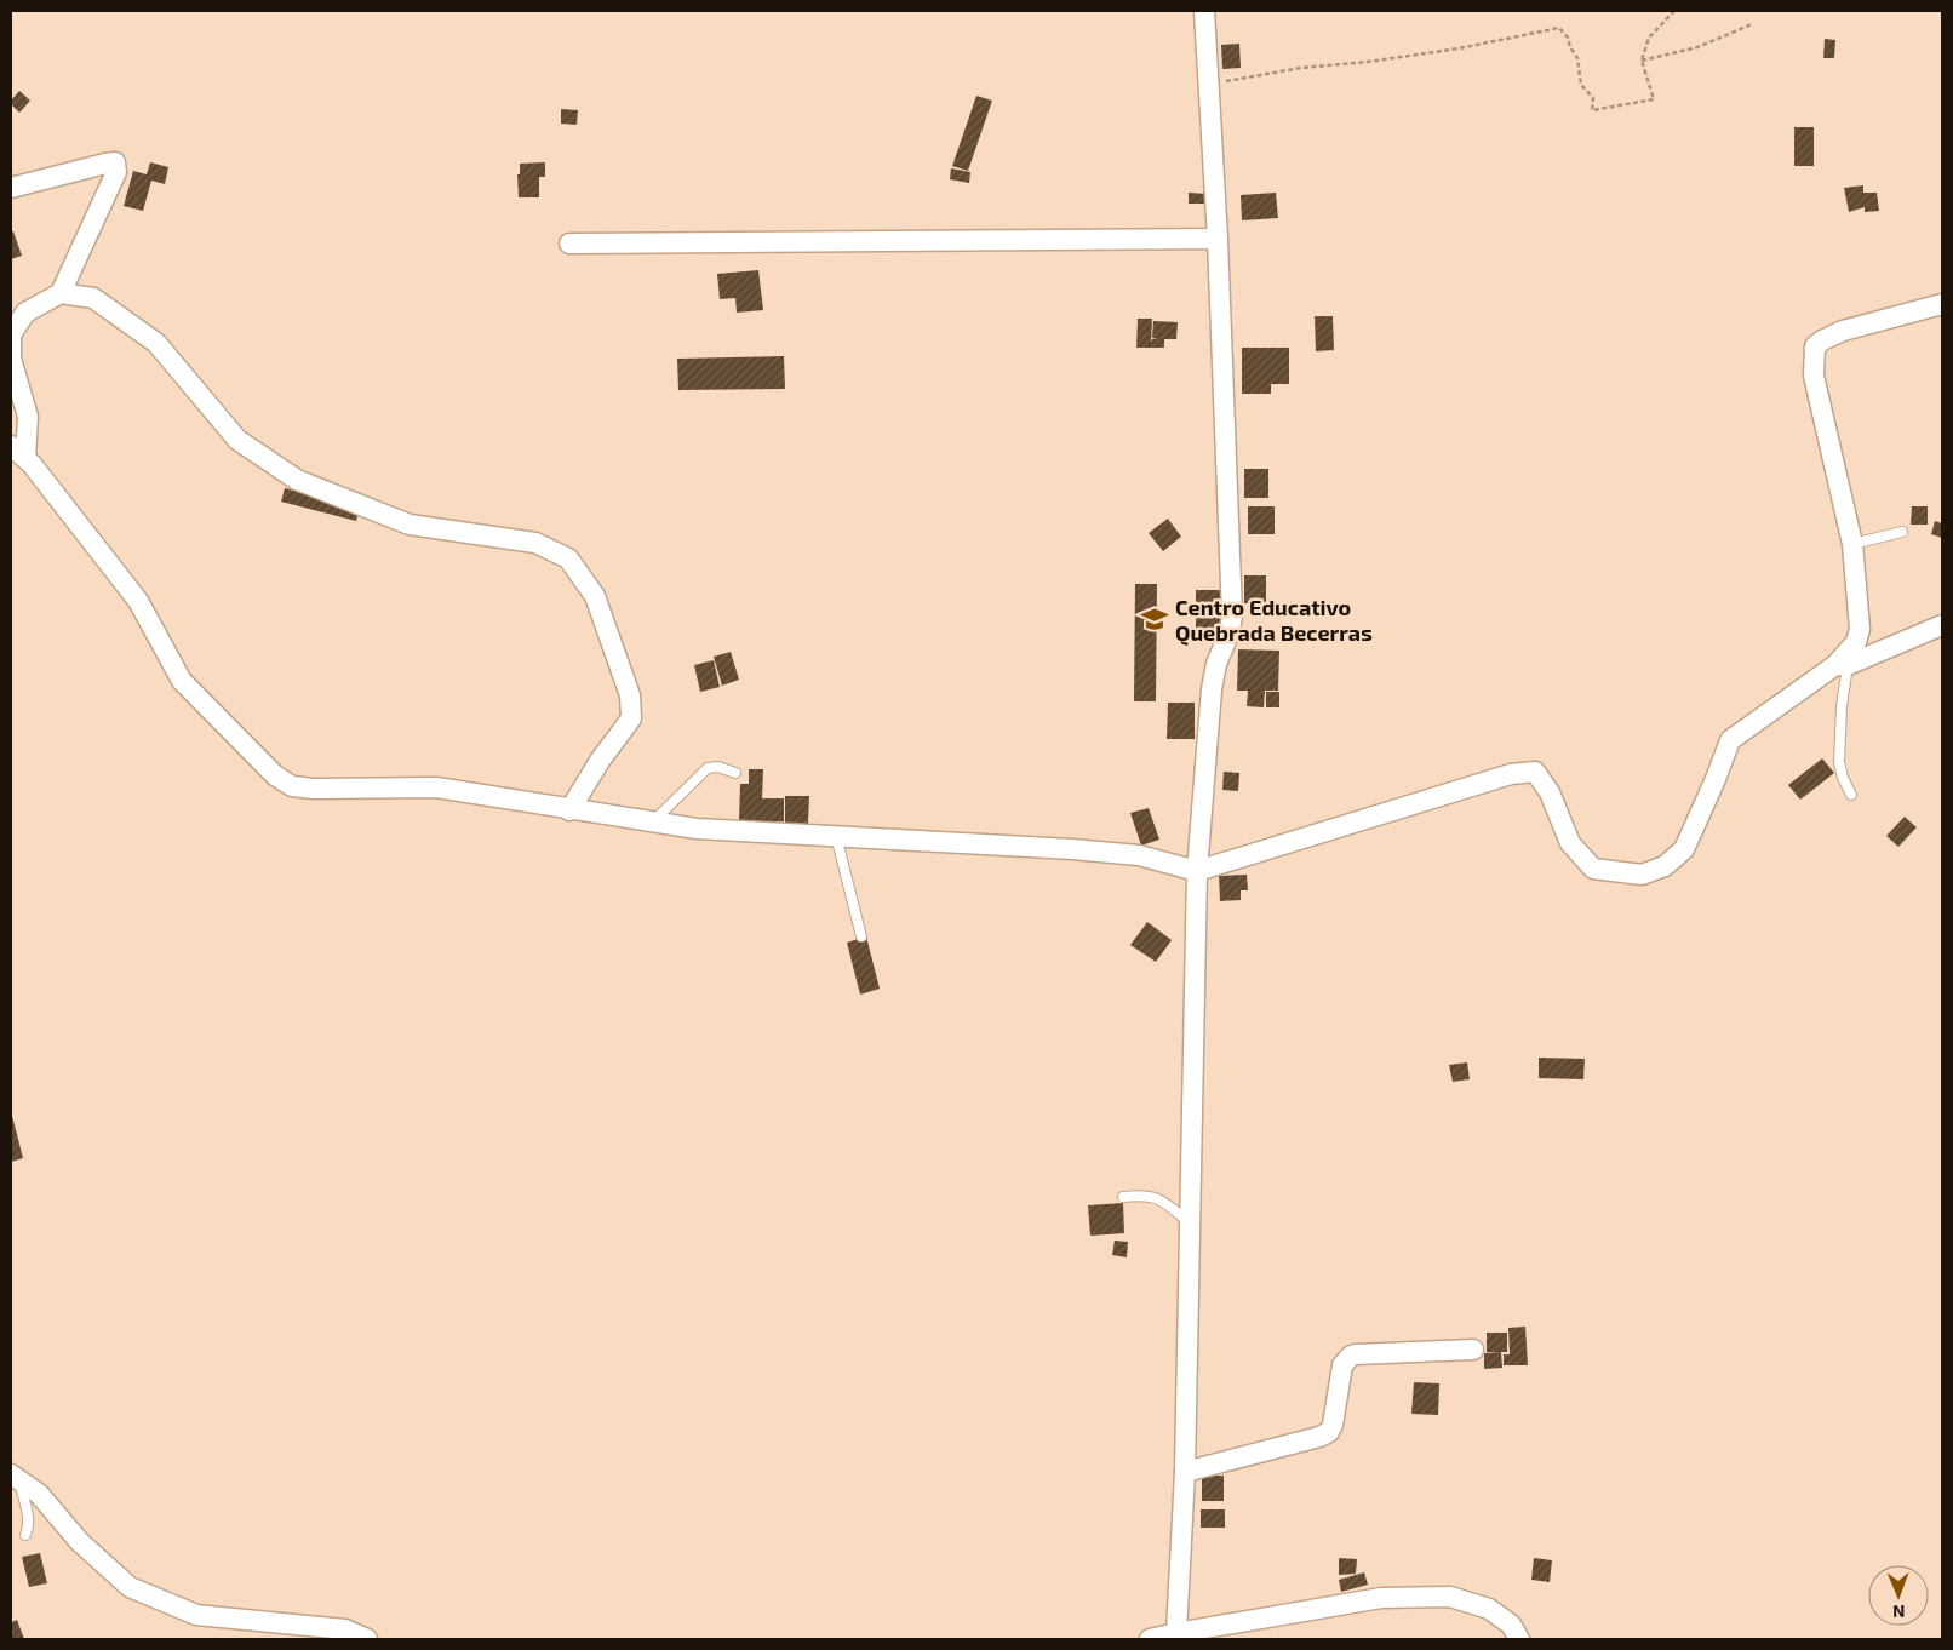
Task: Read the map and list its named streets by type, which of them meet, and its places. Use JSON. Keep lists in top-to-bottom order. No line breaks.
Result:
{"places":{"school or university":["Centro Educativo Quebrada Becerras"]},"north":"bottom"}
